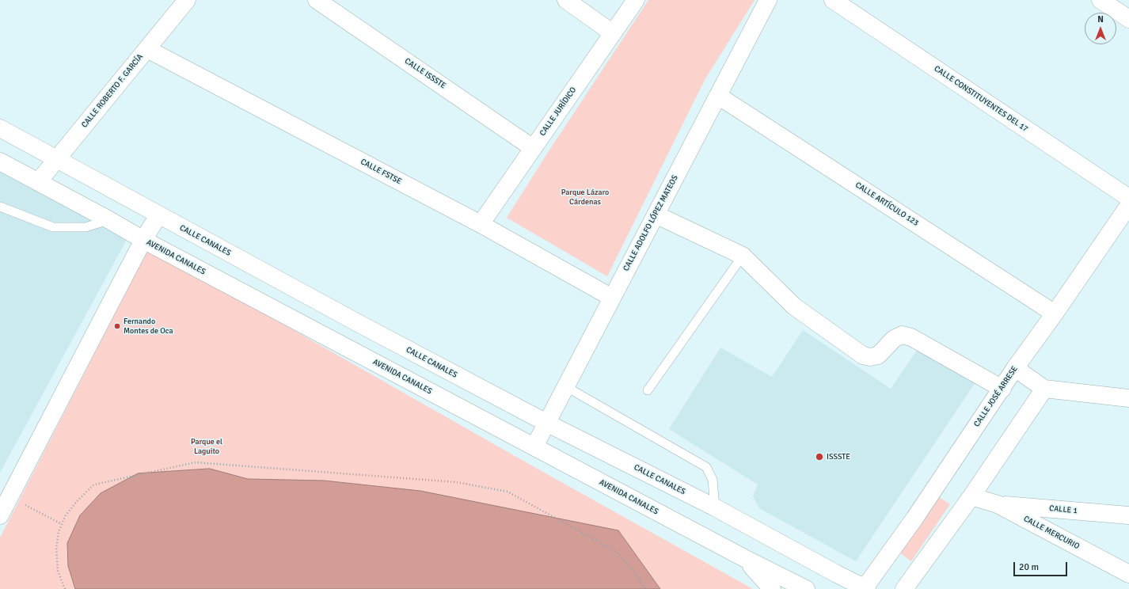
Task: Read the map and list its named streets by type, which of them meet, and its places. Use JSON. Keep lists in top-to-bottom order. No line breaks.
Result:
{"streets":{"street":["CALLE ISSSTE","CALLE ROBERTO F. GARCÍA","CALLE CONSTITUYENTES DEL 17","CALLE JURÍDICO","CALLE FSTSE","CALLE ARTÍCULO 123","CALLE ADOLFO LÓPEZ MATEOS","CALLE CANALES","AVENIDA CANALES","CALLE JOSÉ ARRESE","CALLE 1","CALLE MERCURIO"]},"crossings":[["CALLE ISSSTE","CALLE JURÍDICO"],["CALLE ROBERTO F. GARCÍA","CALLE FSTSE"],["CALLE ROBERTO F. GARCÍA","CALLE CANALES"],["CALLE ROBERTO F. GARCÍA","AVENIDA CANALES"],["CALLE JURÍDICO","CALLE FSTSE"],["CALLE FSTSE","CALLE ADOLFO LÓPEZ MATEOS"],["CALLE ARTÍCULO 123","CALLE ADOLFO LÓPEZ MATEOS"],["CALLE ARTÍCULO 123","CALLE JOSÉ ARRESE"],["CALLE ADOLFO LÓPEZ MATEOS","CALLE CANALES"],["CALLE ADOLFO LÓPEZ MATEOS","AVENIDA CANALES"],["CALLE CANALES","CALLE JOSÉ ARRESE"],["CALLE 1","CALLE MERCURIO"]],"parks":["Parque Lázaro Cárdenas","Parque el Laguito"],"places":["Fernando Montes de Oca","ISSSTE"],"scale_bar":"20 m","north":"top"}
